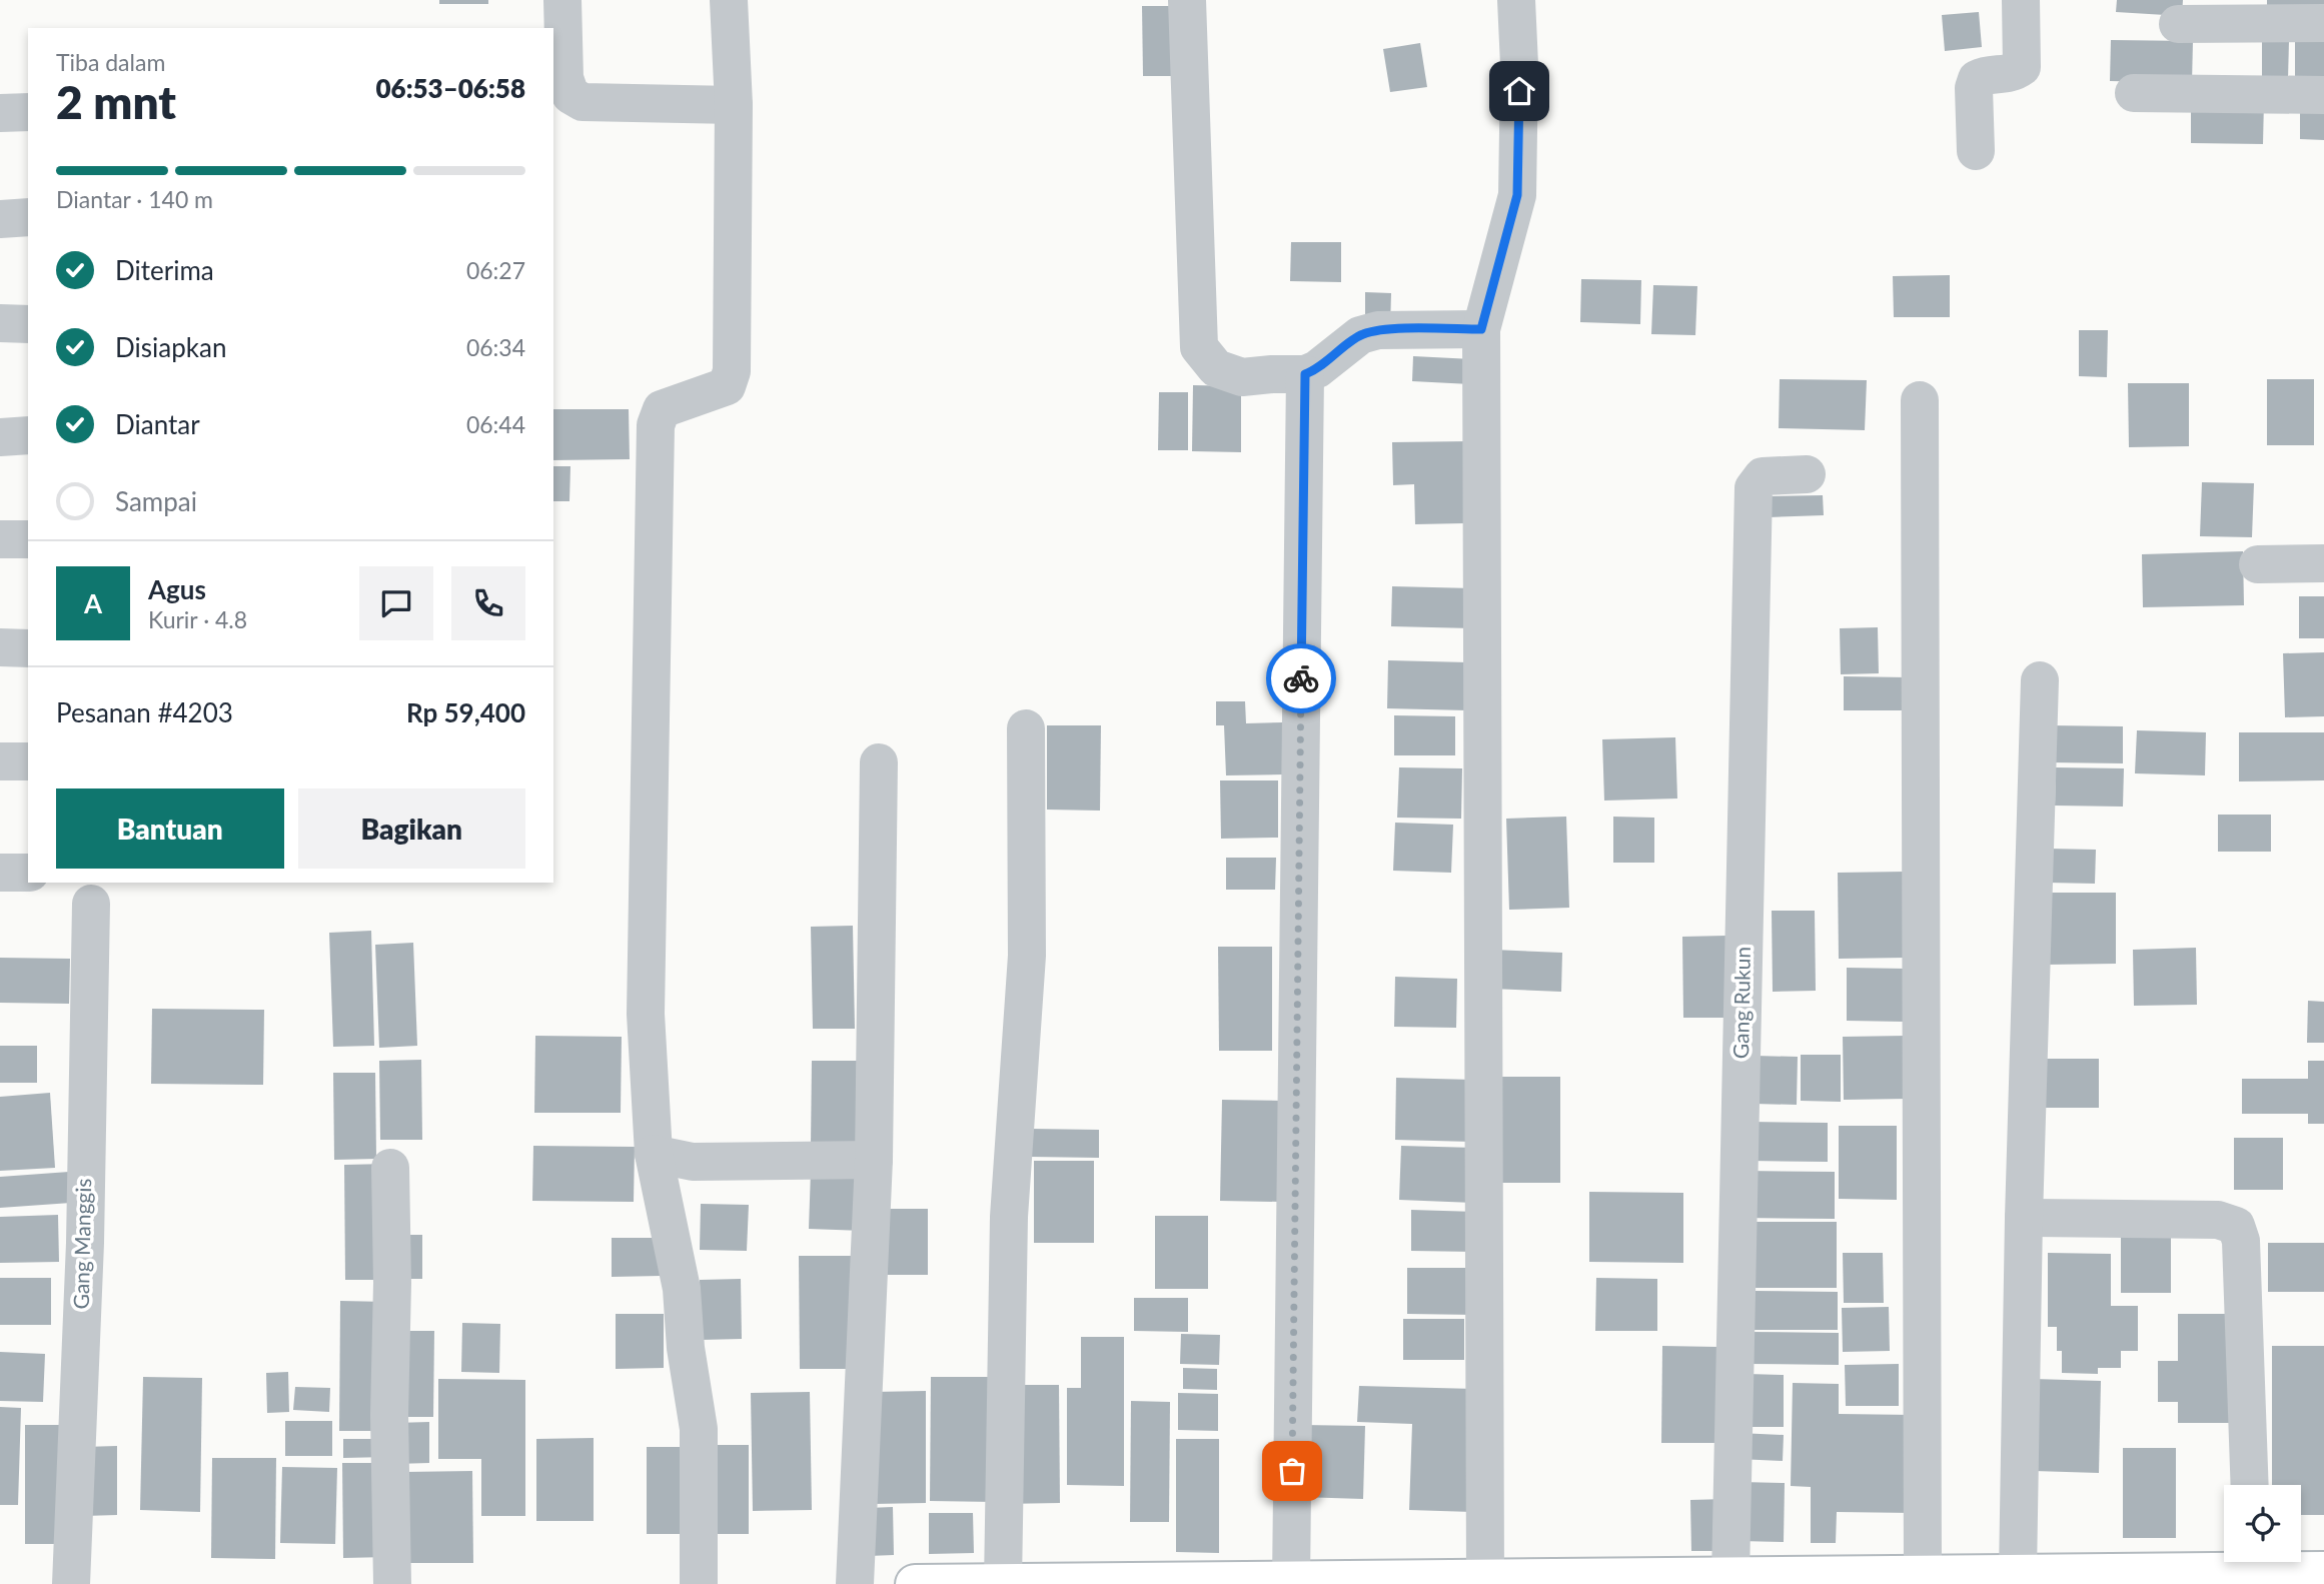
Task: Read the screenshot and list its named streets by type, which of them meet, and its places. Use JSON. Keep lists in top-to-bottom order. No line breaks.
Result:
{"streets":{"street":["Gang Rukun","Gang Manggis"]},"page":{"heading":["2 mnt","Tiba dalam","06:53–06:58"],"panel":["Agus","Kurir · 4.8","Pesanan #4203","Rp 59,400"],"bar":"Diantar · 140 m","list":[["Diterima","06:27"],["Disiapkan","06:34"],["Diantar","06:44"],"Sampai"],"round":"A","buttons":["Bantuan","Bagikan"]}}
